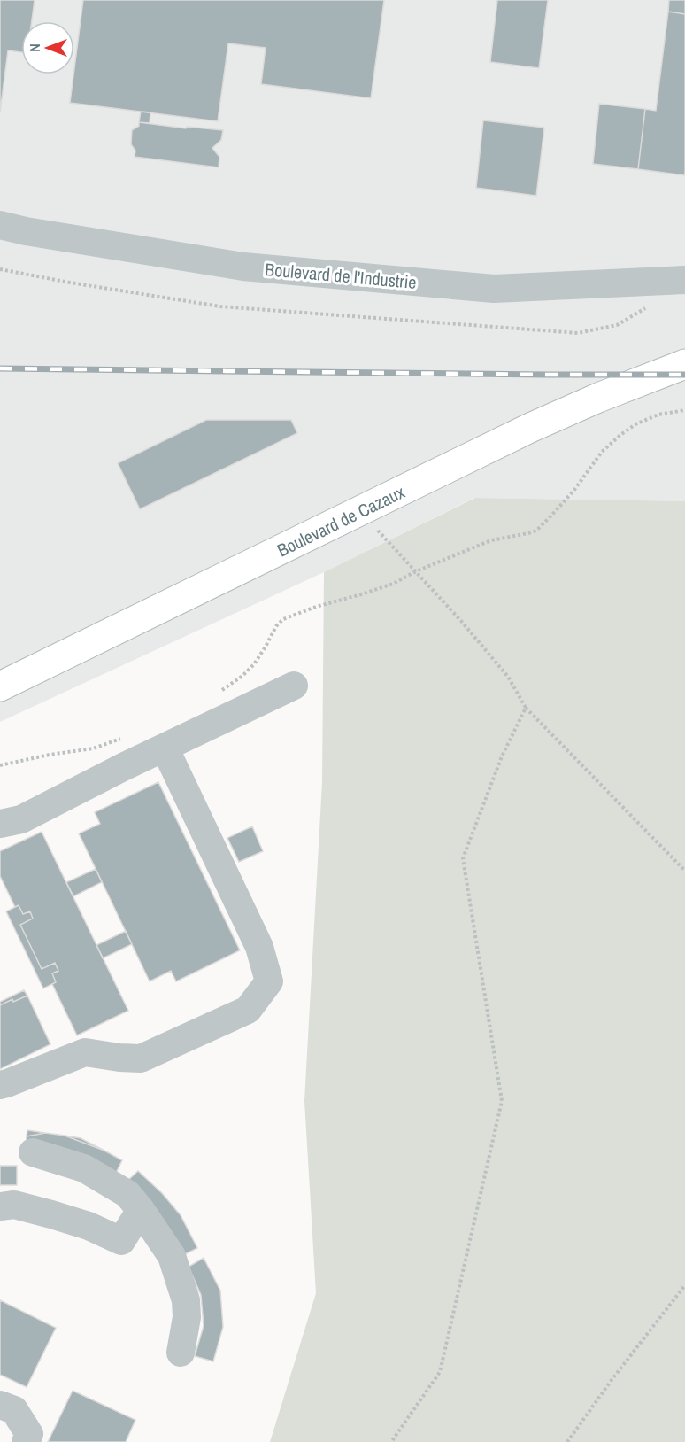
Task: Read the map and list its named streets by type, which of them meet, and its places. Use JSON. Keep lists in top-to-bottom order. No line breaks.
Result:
{"streets":{"main road":["Boulevard de Cazaux"],"street":["Boulevard de l'Industrie"]},"north":"left"}
